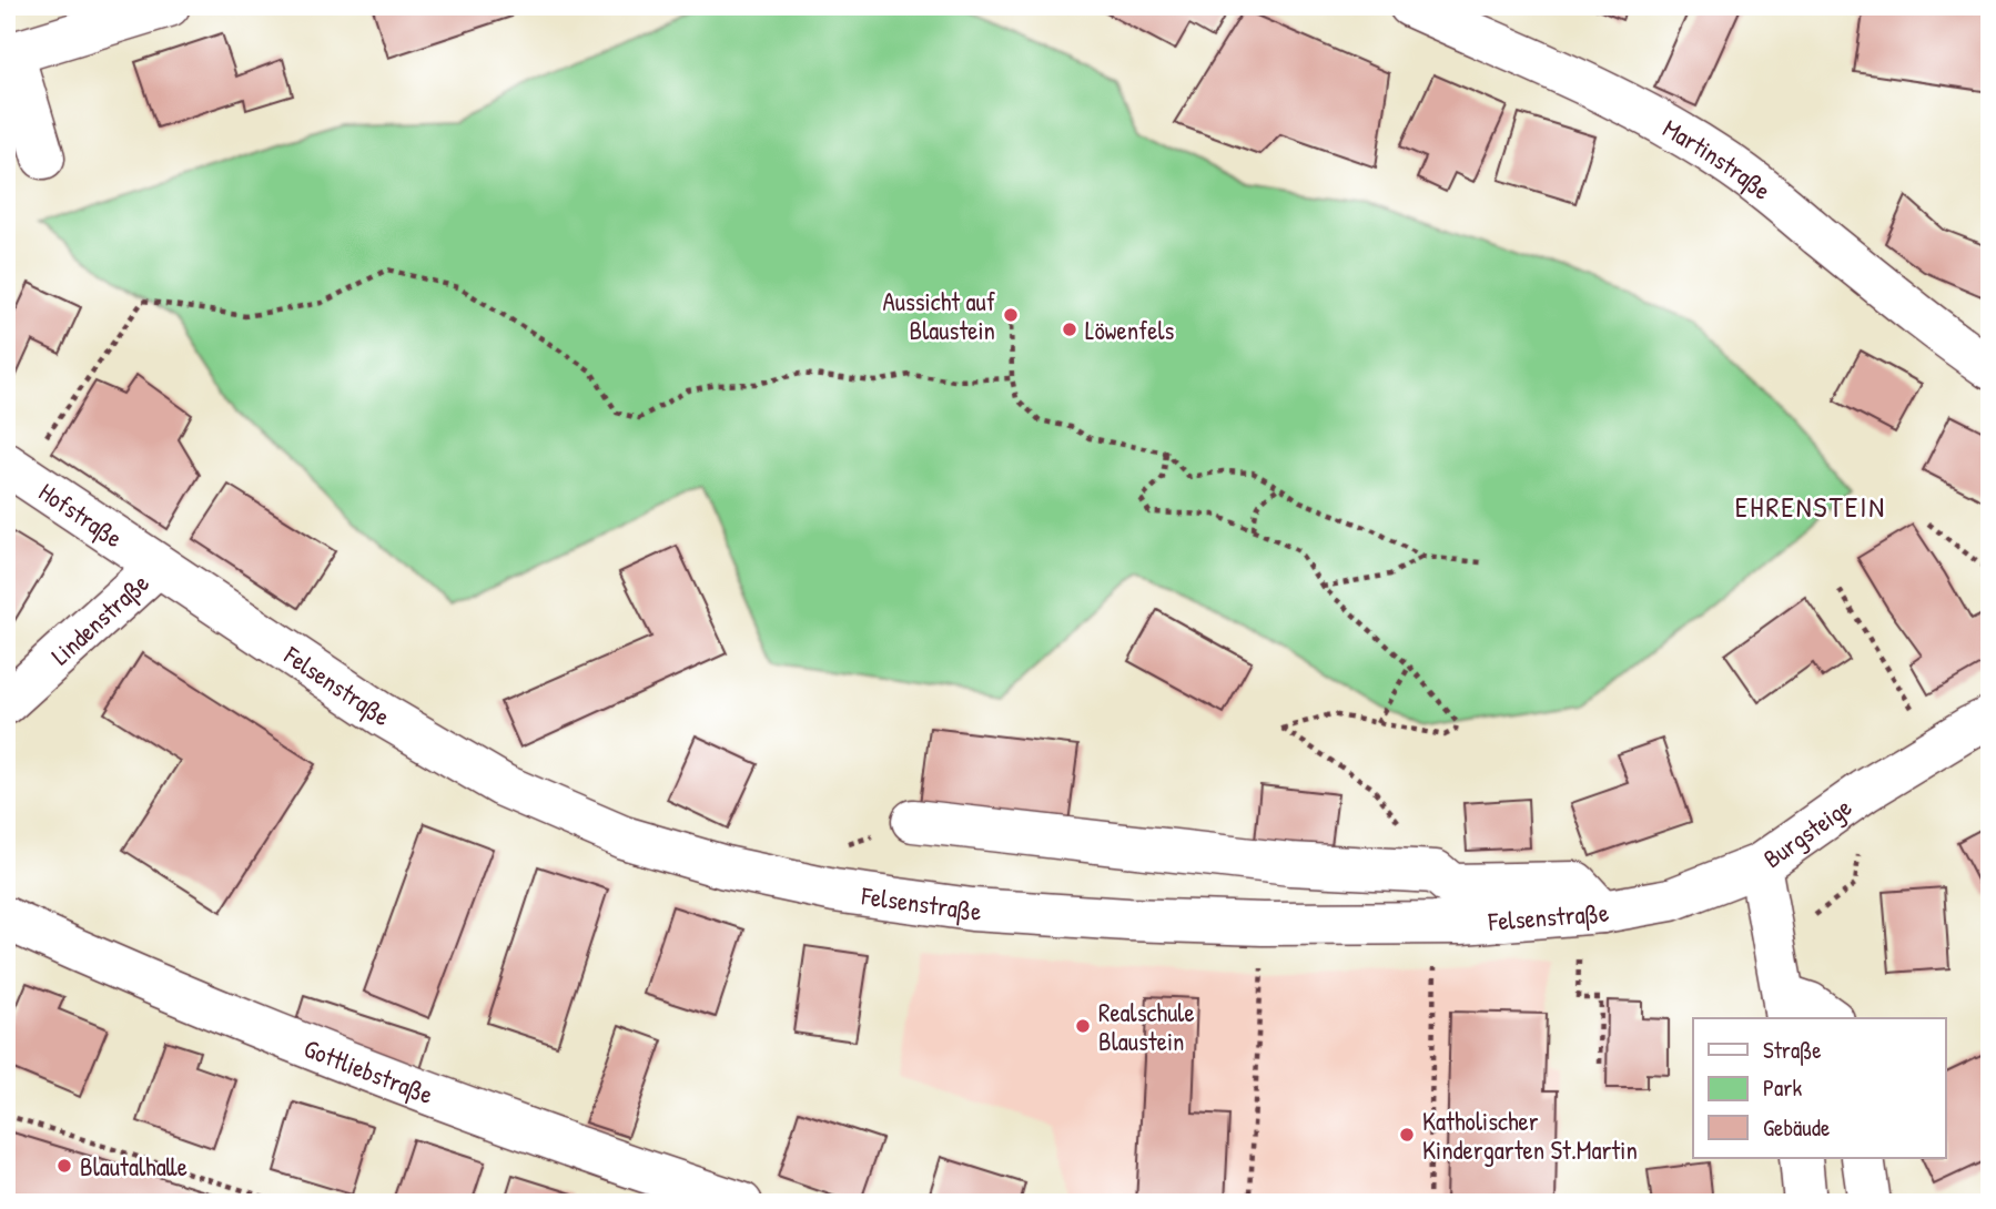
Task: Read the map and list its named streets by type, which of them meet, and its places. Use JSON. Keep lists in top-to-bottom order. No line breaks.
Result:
{"streets":{"street":["Martinstraße","Hofstraße","Lindenstraße","Felsenstraße","Burgsteige","Gottliebstraße"]},"crossings":[["Hofstraße","Lindenstraße"],["Hofstraße","Felsenstraße"],["Lindenstraße","Felsenstraße"],["Felsenstraße","Burgsteige"]],"districts":["EHRENSTEIN"],"places":["Aussicht auf Blaustein","Löwenfels","Realschule Blaustein","Katholischer Kindergarten St.Martin","Blautalhalle"],"legend":["Straße","Park","Gebäude"]}
